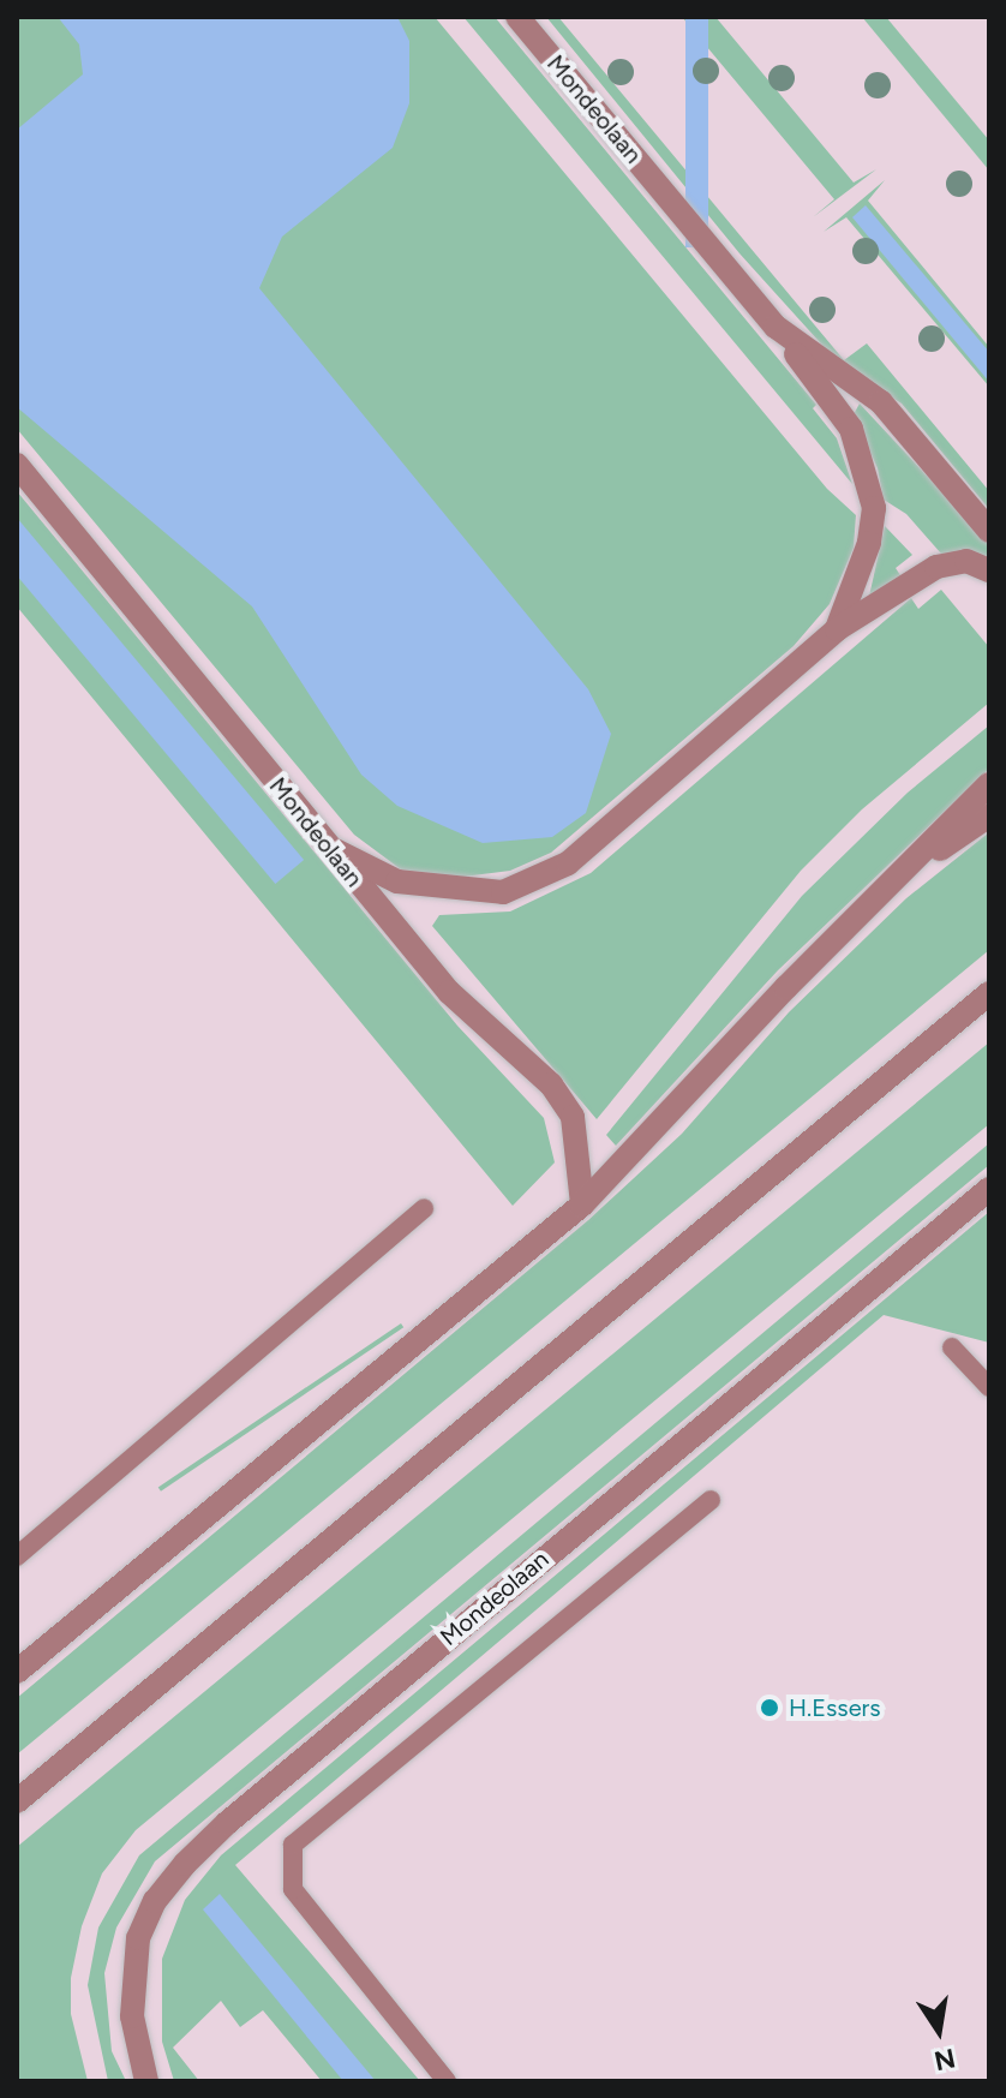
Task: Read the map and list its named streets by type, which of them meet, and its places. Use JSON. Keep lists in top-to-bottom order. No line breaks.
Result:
{"streets":{"street":["Mondeolaan"]},"places":["H.Essers"],"north":"bottom"}
